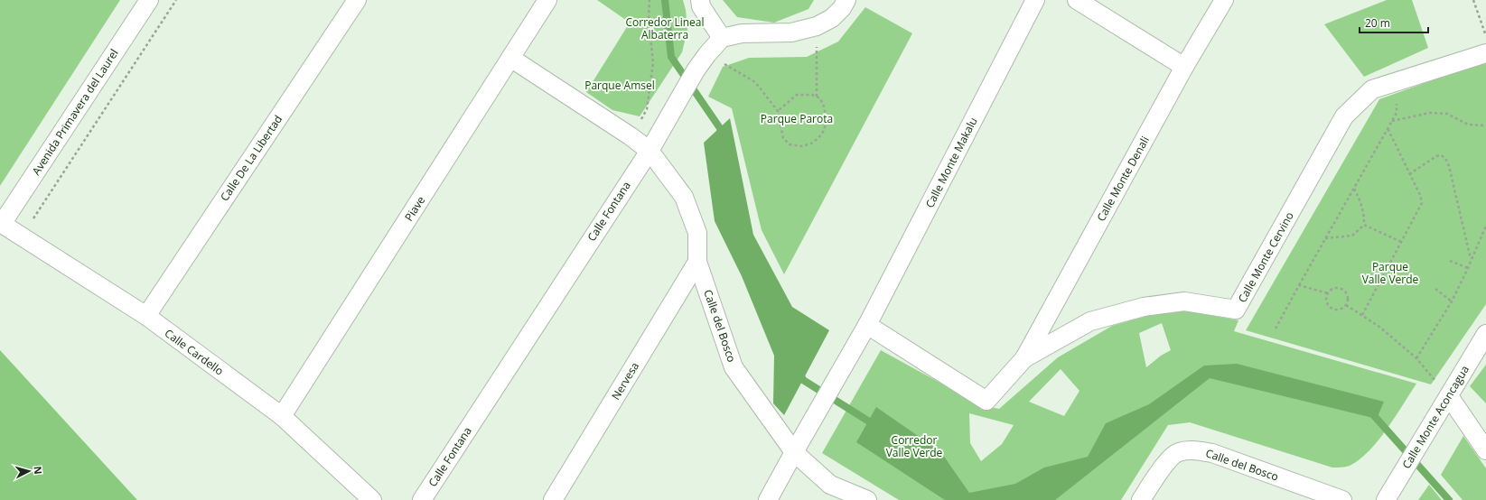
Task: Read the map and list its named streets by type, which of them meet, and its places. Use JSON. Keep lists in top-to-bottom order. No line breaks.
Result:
{"streets":{"street":["Avenida Primavera del Laurel","Calle De La Libertad","Calle Monte Makalu","Calle Monte Denali","Piave","Calle Fontana","Calle Monte Cervino","Calle del Bosco","Calle Cardello","Nervesa","Calle Monte Aconcagua"]},"crossings":[["Avenida Primavera del Laurel","Calle Cardello"],["Calle De La Libertad","Calle Cardello"],["Calle Monte Makalu","Calle Monte Cervino"],["Calle Monte Makalu","Calle del Bosco"],["Calle Monte Denali","Calle Monte Cervino"],["Piave","Calle del Bosco"],["Piave","Calle Cardello"],["Calle Fontana","Calle del Bosco"],["Calle del Bosco","Nervesa"]],"parks":["Corredor Lineal Albaterra","Parque Amsel","Parque Parota","Parque Valle Verde","Corredor Valle Verde"],"scale_bar":"20 m","north":"right"}
